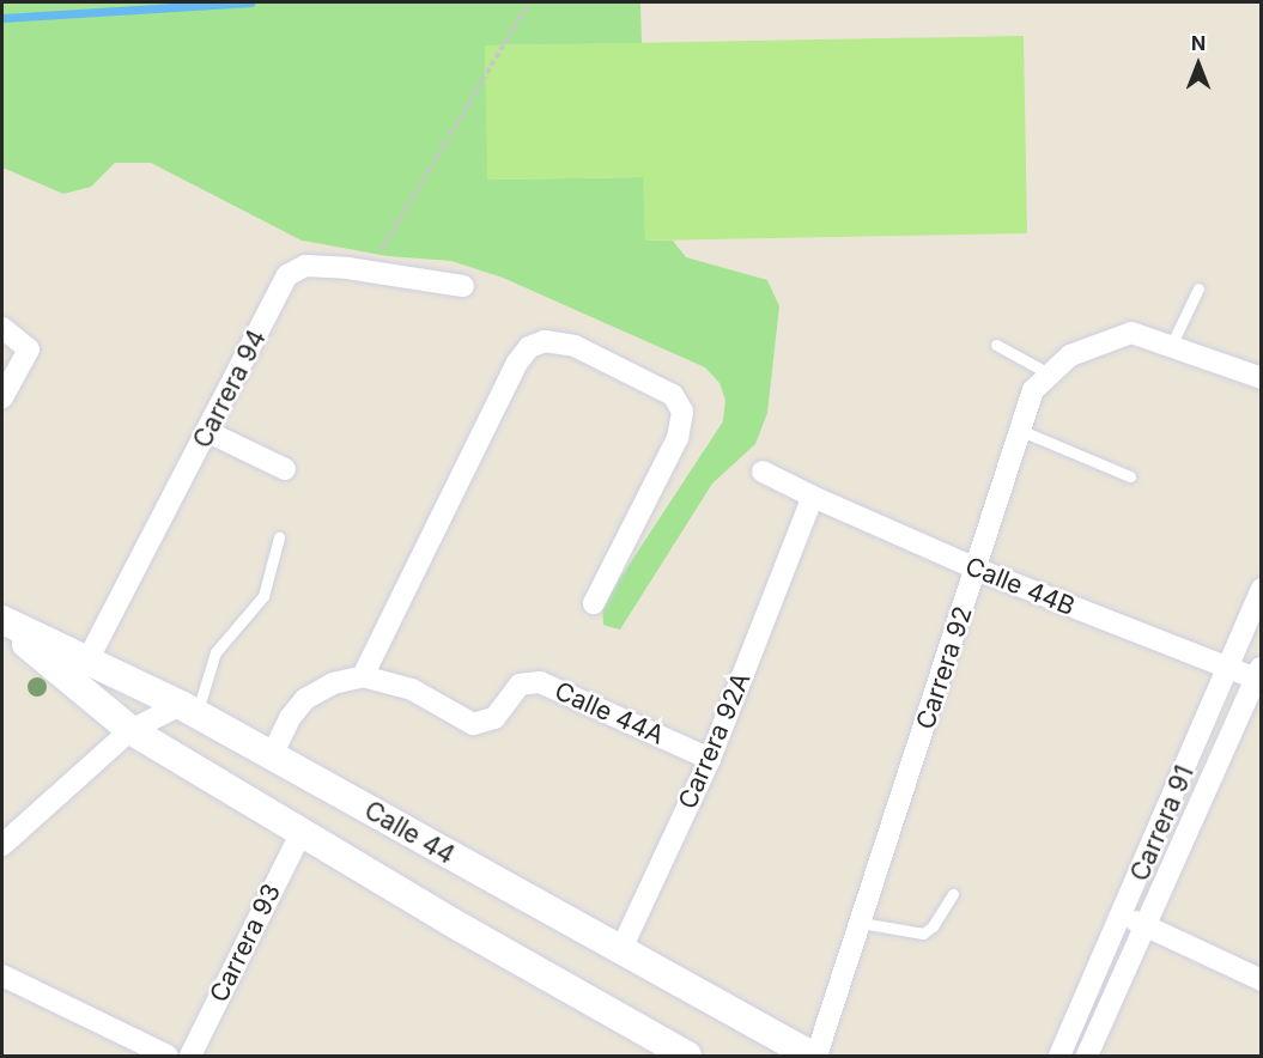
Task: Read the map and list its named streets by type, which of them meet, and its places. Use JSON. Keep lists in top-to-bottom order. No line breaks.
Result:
{"streets":{"street":["Carrera 94","Calle 44B","Carrera 92","Calle 44A","Carrera 92A","Carrera 91","Calle 44","Carrera 93"]},"crossings":[["Carrera 94","Calle 44"],["Calle 44B","Carrera 92"],["Calle 44B","Carrera 92A"],["Calle 44B","Carrera 91"],["Carrera 92","Calle 44"],["Calle 44A","Carrera 92A"],["Carrera 92A","Calle 44"],["Calle 44","Carrera 93"]],"north":"top"}
